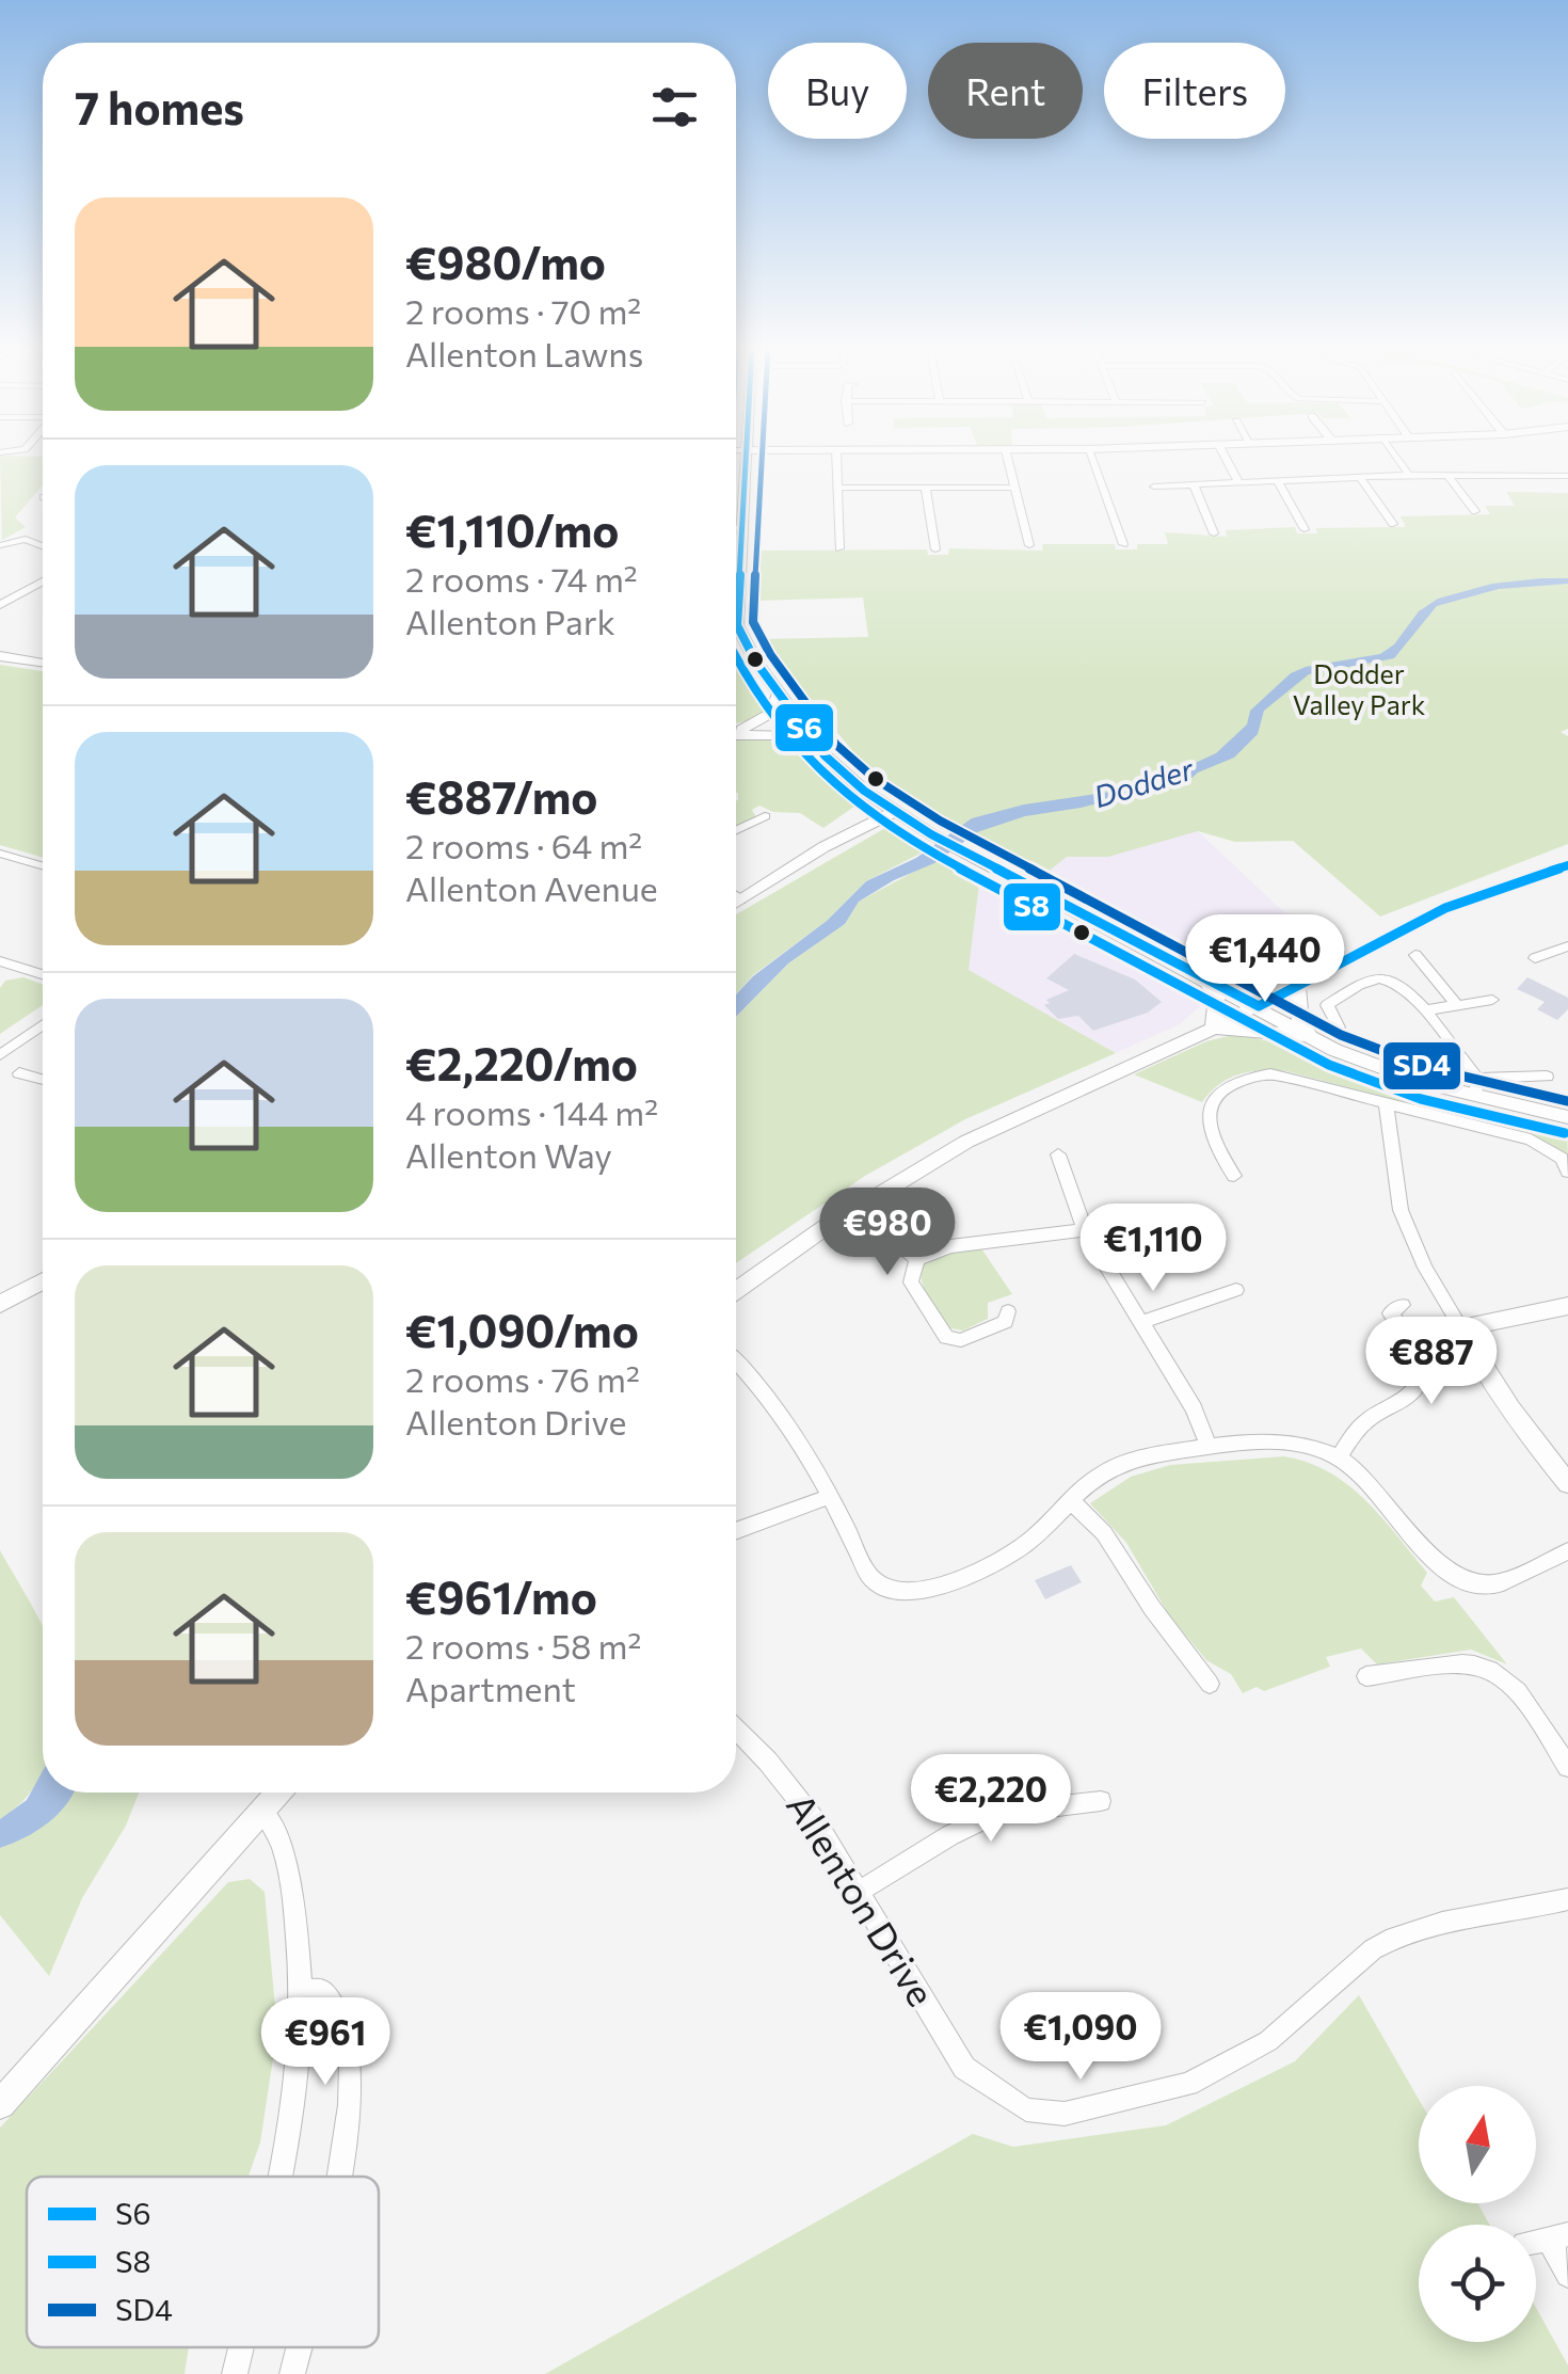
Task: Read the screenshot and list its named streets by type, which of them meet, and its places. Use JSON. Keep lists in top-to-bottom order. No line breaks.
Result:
{"streets":{"street":["Allenton Drive"]},"water":["Dodder"],"parks":["Dodder Valley Park"],"lines":["transit line S6","transit line SD4","transit line S8"],"legend":["S6","S8","SD4"],"north":"top","page":{"chip":["Buy","Rent","Filters"],"heading":"7 homes","list":[{"name":"€980/mo","note":"2 rooms · 70 m² · Allenton Lawns"},{"name":"€1,110/mo","note":"2 rooms · 74 m² · Allenton Park"},{"name":"€887/mo","note":"2 rooms · 64 m² · Allenton Avenue"},{"name":"€2,220/mo","note":"4 rooms · 144 m² · Allenton Way"},{"name":"€1,090/mo","note":"2 rooms · 76 m² · Allenton Drive"},{"name":"€961/mo","note":"2 rooms · 58 m² · Apartment"}],"price":["€1,440","€980","€1,110","€887","€2,220","€1,090","€961"]}}
